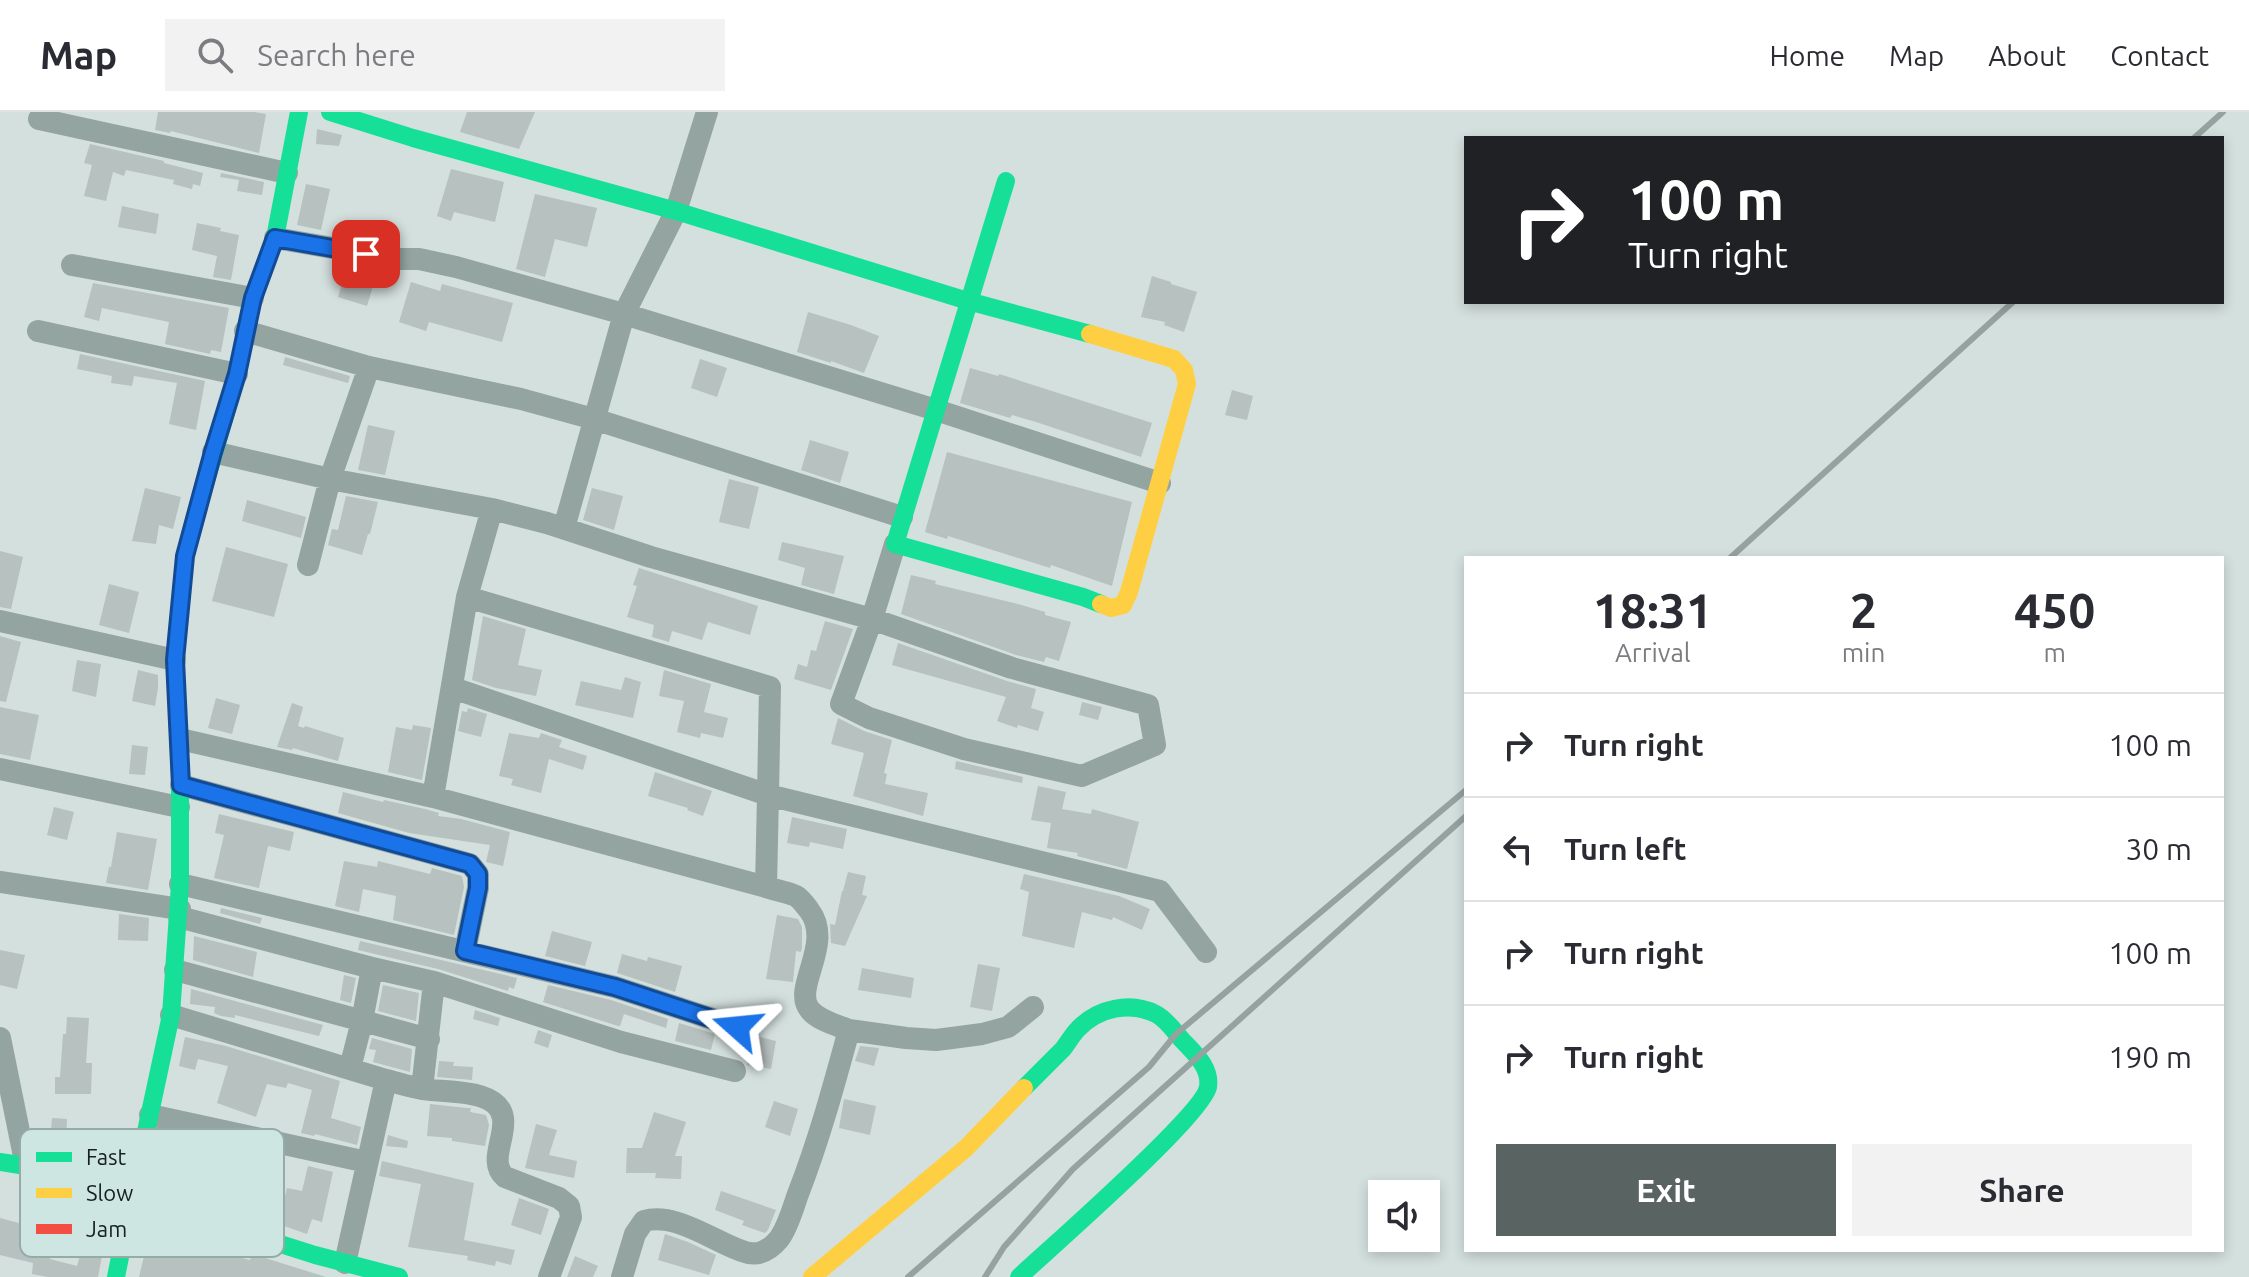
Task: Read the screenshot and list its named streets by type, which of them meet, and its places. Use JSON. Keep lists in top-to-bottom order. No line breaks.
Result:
{"legend":["Fast","Slow","Jam"],"page":{"header":"Map","search":"Search here","nav":["Home","Map","About","Contact"],"turn":["100 m","Turn right"],"eta":["18:31","Arrival","2","min","450","m"],"list":[{"name":"Turn right","value":"100 m"},{"name":"Turn left","value":"30 m"},{"name":"Turn right","value":"100 m"},{"name":"Turn right","value":"190 m"}],"buttons":["Exit","Share"]}}
